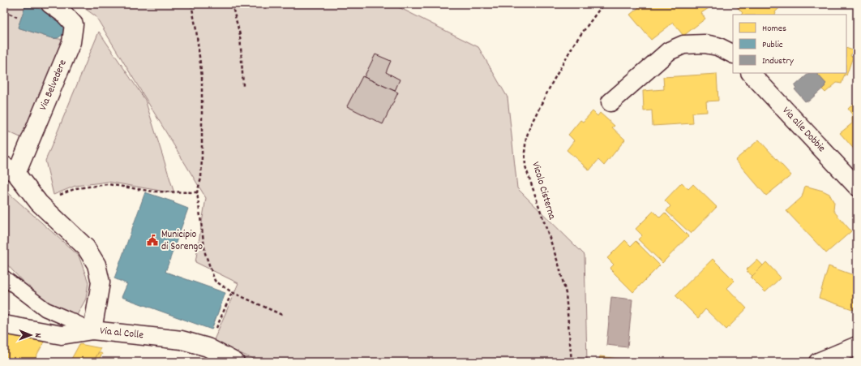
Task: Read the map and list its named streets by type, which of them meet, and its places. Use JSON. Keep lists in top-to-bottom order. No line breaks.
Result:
{"streets":{"street":["Via Belvedere","Via alle Dobbie","Via al Colle"],"path":["Vicolo Cisterna"]},"crossings":[["Via Belvedere","Via al Colle"]],"places":{"public building":["Municipio di Sorengo"]},"legend":["Homes","Public","Industry"],"north":"right"}
